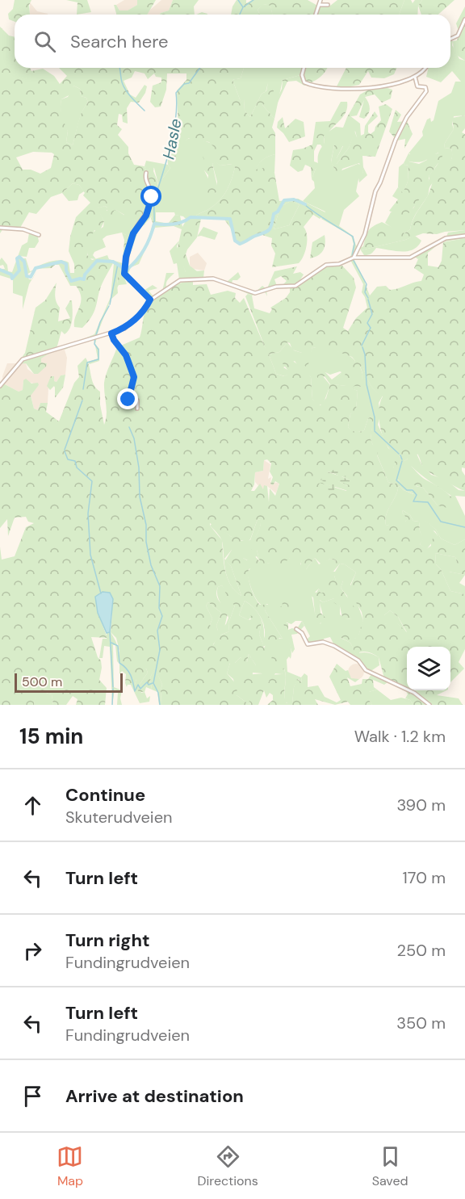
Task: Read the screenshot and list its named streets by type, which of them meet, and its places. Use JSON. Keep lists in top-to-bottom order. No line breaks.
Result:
{"water":["Hasle"],"scale_bar":"500 m","page":{"search":"Search here","scale":"500 m","heading":["15 min","Walk · 1.2 km"],"list":[["Continue","Skuterudveien","390 m"],["Turn left","170 m"],["Turn right","Fundingrudveien","250 m"],["Turn left","Fundingrudveien","350 m"],"Arrive at destination"],"nav":["Map","Directions","Saved"]}}
